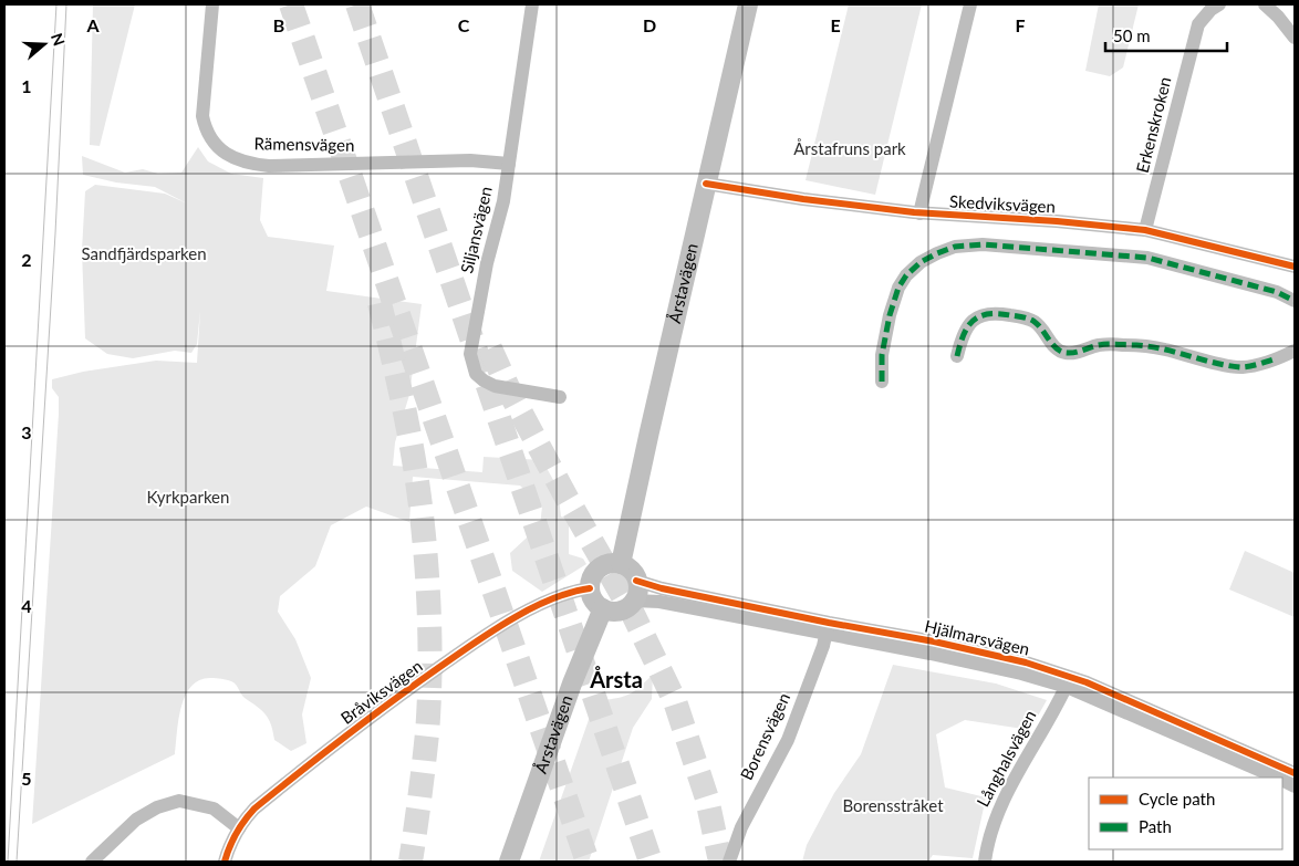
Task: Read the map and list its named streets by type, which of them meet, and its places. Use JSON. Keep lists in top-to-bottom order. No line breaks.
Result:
{"streets":{"street":["Erkenskroken","Rämensvägen","Skedviksvägen","Siljansvägen","Årstavägen","Hjälmarsvägen","Bråviksvägen","Borensvägen","Långhalsvägen"]},"crossings":[["Erkenskroken","Skedviksvägen"],["Rämensvägen","Siljansvägen"],["Skedviksvägen","Årstavägen"],["Årstavägen","Hjälmarsvägen"],["Årstavägen","Bråviksvägen"],["Hjälmarsvägen","Bråviksvägen"],["Hjälmarsvägen","Borensvägen"],["Hjälmarsvägen","Långhalsvägen"]],"districts":["Årsta"],"parks":["Årstafruns park","Sandfjärdsparken","Kyrkparken","Borensstråket"],"legend":["Cycle path","Path"],"scale_bar":"50 m","north":"right","grid":{"columns":["A","B","C","D","E","F"],"rows":["1","2","3","4","5"]}}
